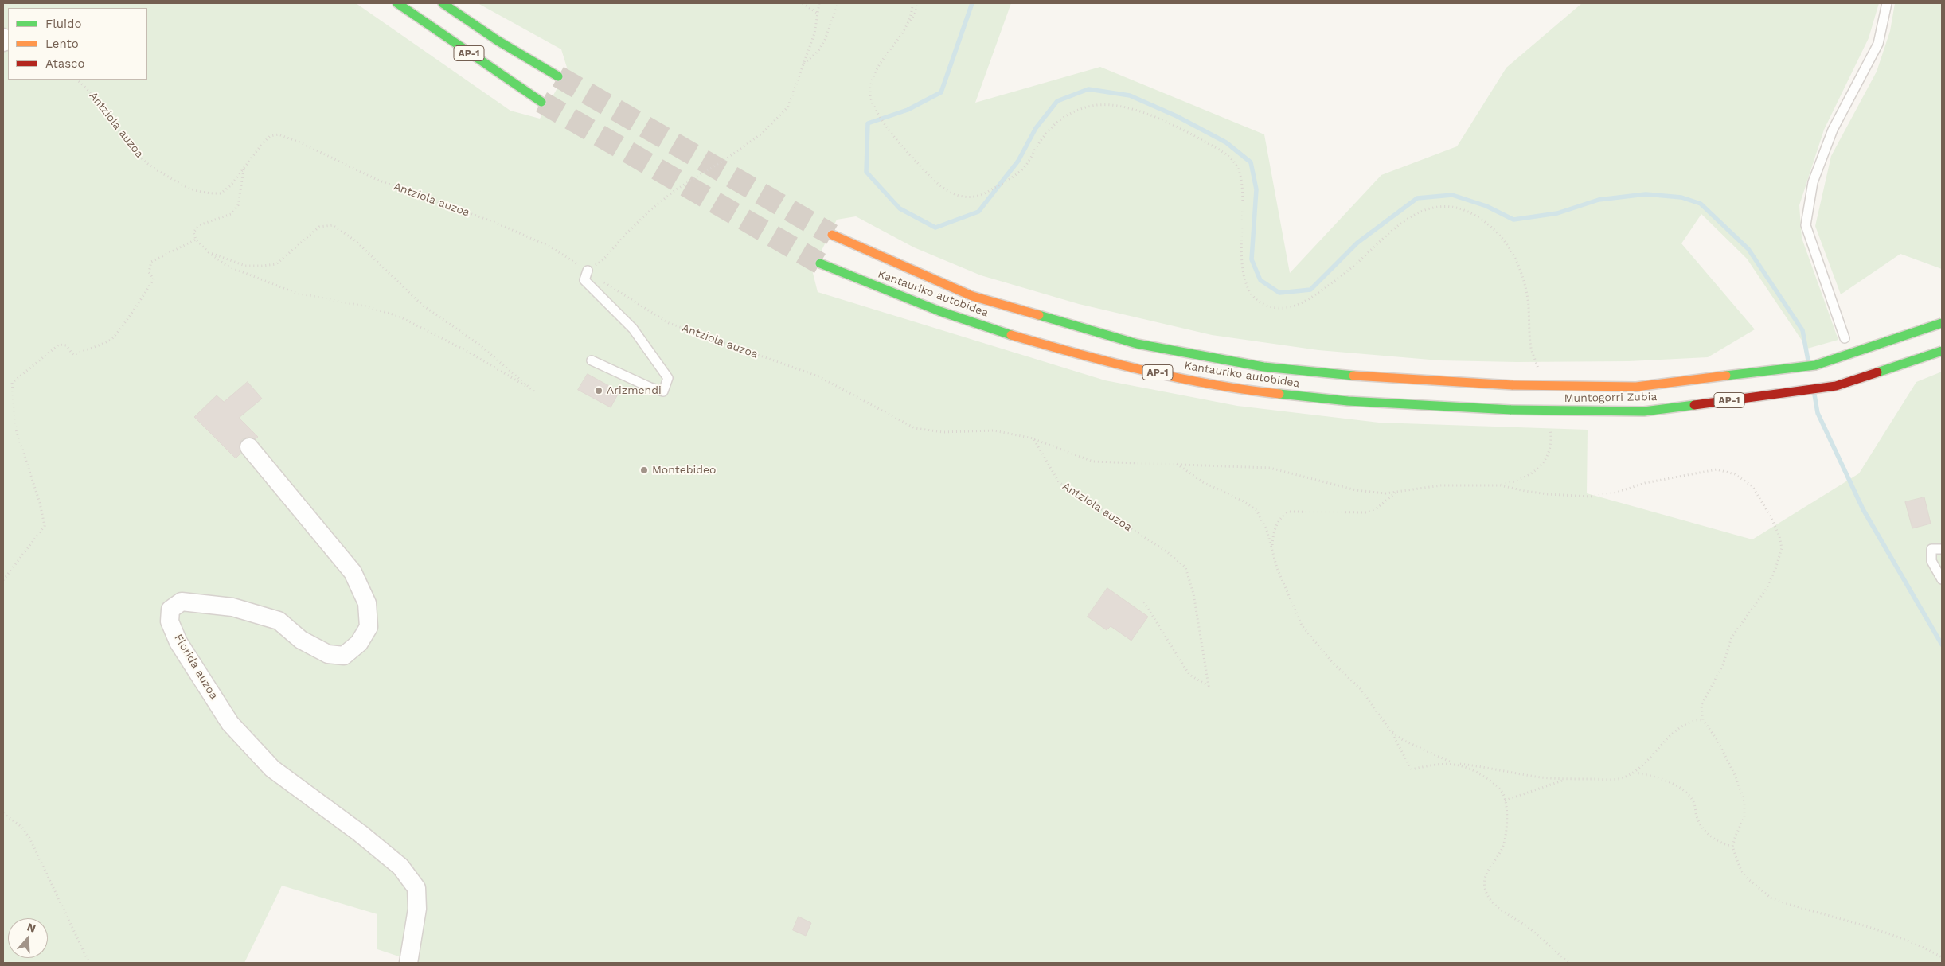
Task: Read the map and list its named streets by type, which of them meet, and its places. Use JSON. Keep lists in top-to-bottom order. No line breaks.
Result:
{"streets":{"highway":["AP-1","Kantauriko autobidea","Muntogorri Zubia"],"street":["Florida auzoa"],"path":["Antziola auzoa"]},"crossings":[["Kantauriko autobidea","Muntogorri Zubia"]],"places":["Arizmendi","Montebideo"],"legend":["Fluido","Lento","Atasco"],"north":"top"}
